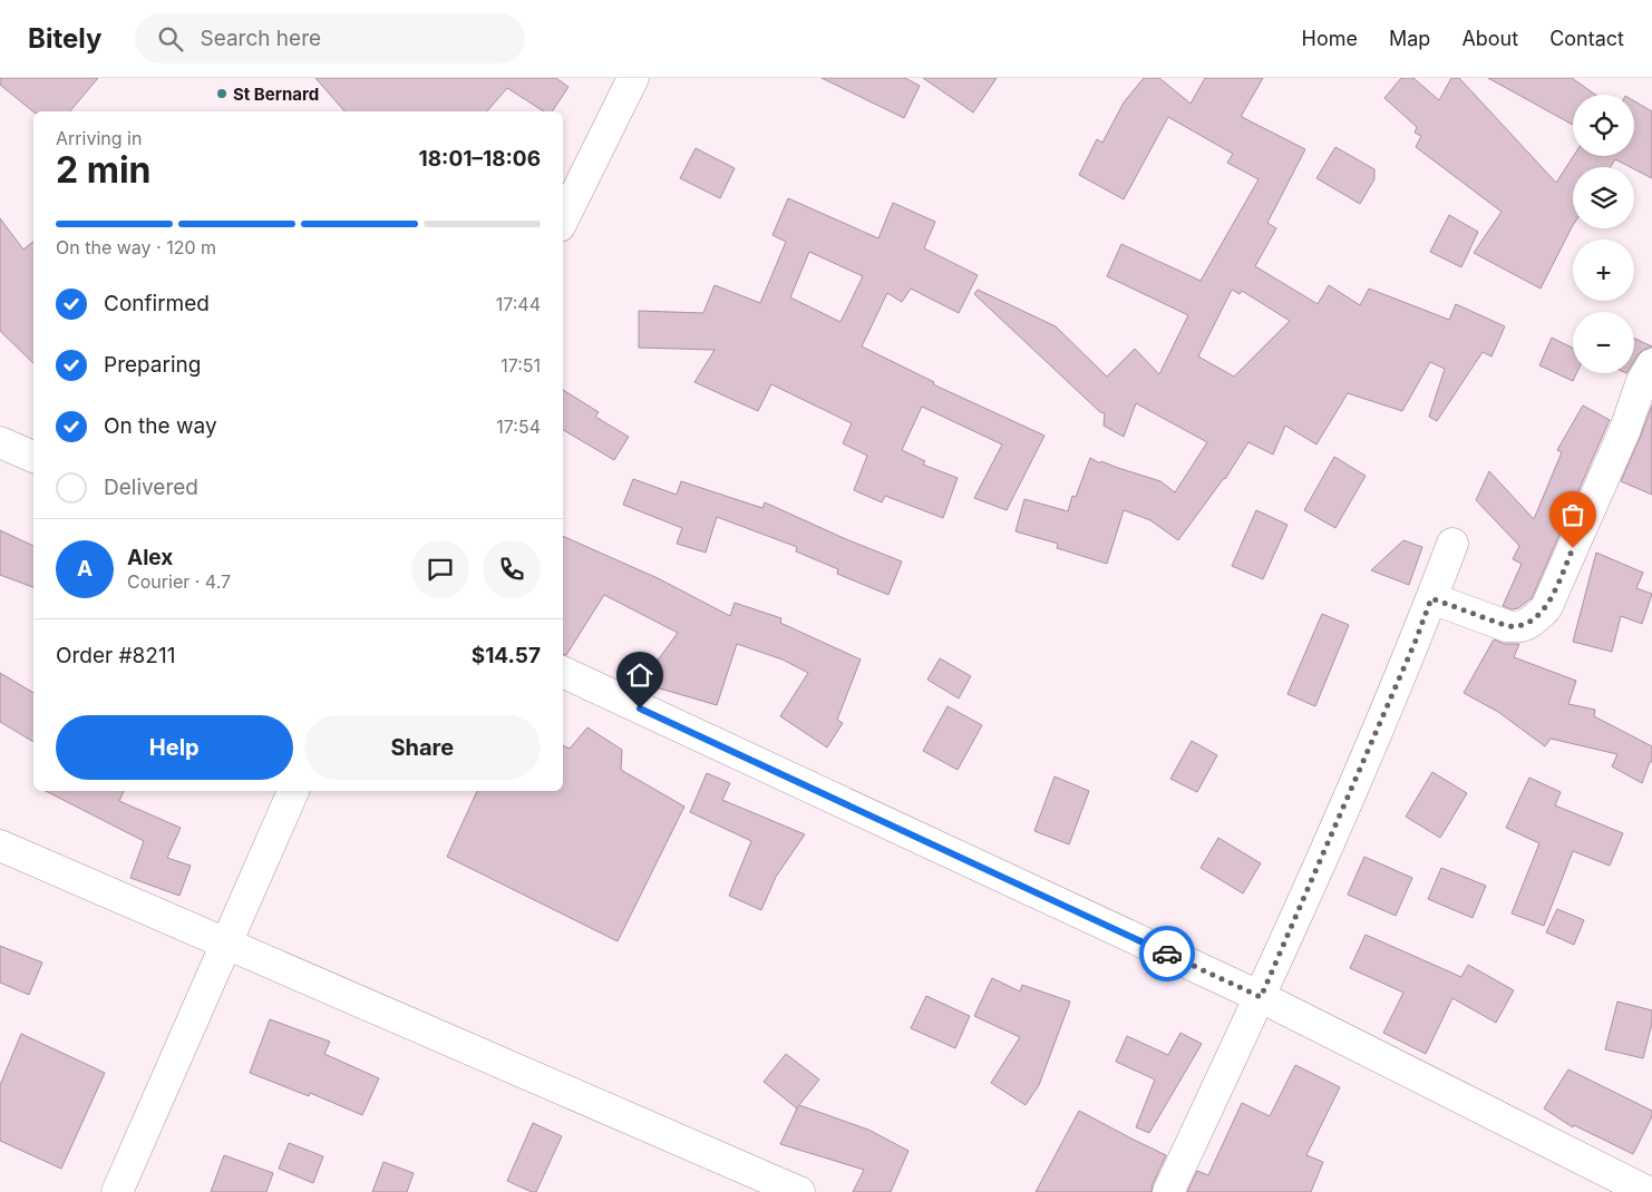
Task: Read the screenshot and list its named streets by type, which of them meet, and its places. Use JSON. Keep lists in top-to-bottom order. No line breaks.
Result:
{"places":["St Bernard"],"page":{"header":"Bitely","search":"Search here","nav":["Home","Map","About","Contact"],"map_buttons":["+","−"],"heading":["2 min","Arriving in","18:01–18:06"],"panel":["Alex","Courier · 4.7","Order #8211","$14.57"],"bar":"On the way · 120 m","list":[["Confirmed","17:44"],["Preparing","17:51"],["On the way","17:54"],"Delivered"],"round":"A","buttons":["Help","Share"]}}
